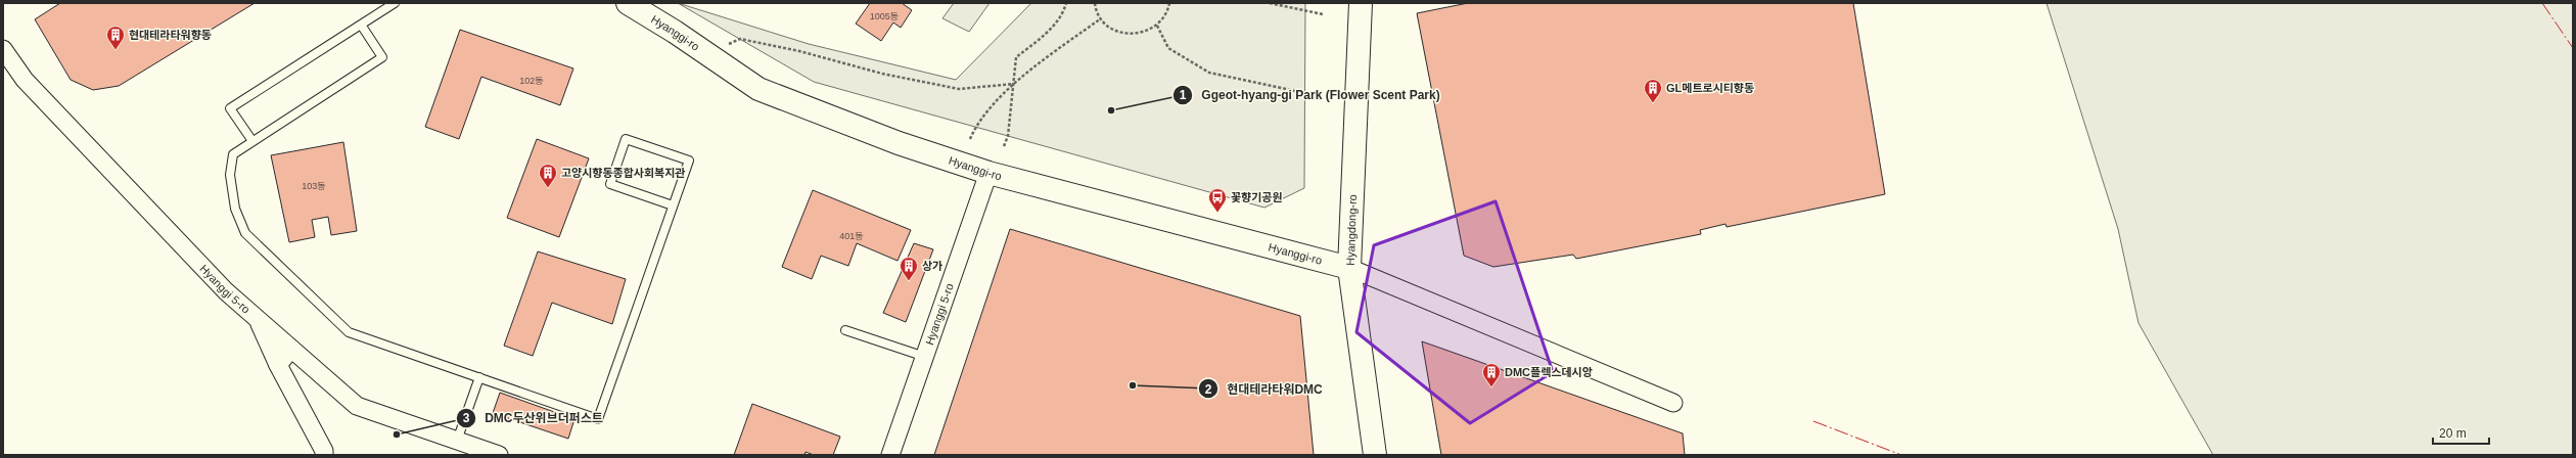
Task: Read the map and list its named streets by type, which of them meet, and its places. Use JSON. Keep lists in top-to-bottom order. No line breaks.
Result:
{"streets":{"main road":["Hyanggi-ro","Hyangdong-ro"],"street":["Hyanggi 5-ro"]},"crossings":[["Hyanggi-ro","Hyangdong-ro"],["Hyanggi-ro","Hyanggi 5-ro"]],"places":{"building":["현대테라타워향동","GL메트로시티향동","고양시향동종합사회복지관","상가","DMC플렉스데시앙"],"other":["Ggeot-hyang-gi Park (Flower Scent Park)","현대테라타워DMC","DMC두산위브더퍼스트"],"bus stop":["꽃향기공원"]},"house_numbers":["1005동","102동","103동","401동"],"scale_bar":"20 m"}
